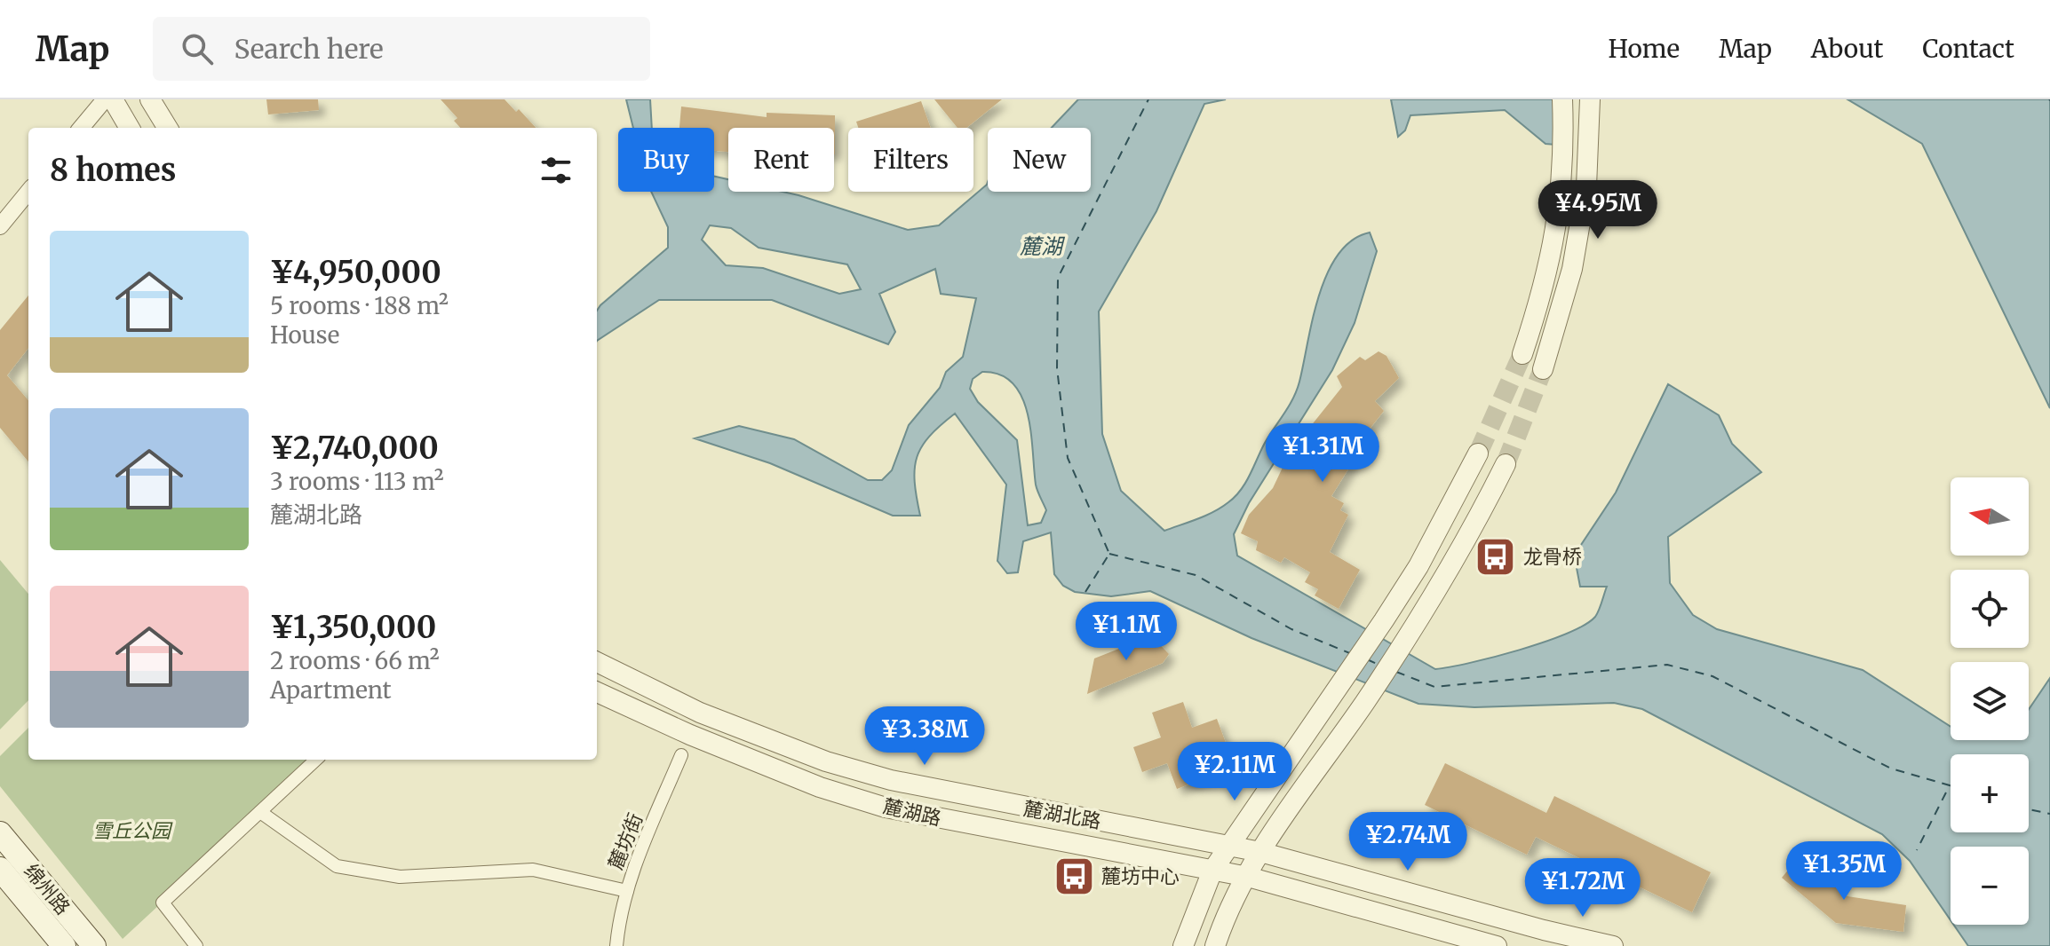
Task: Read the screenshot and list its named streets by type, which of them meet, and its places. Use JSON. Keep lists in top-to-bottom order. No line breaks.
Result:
{"streets":{"main road":["绵州路"],"street":["麓湖路","麓湖北路","麓坊街"]},"water":["麓湖"],"parks":["雪丘公园"],"places":{"bus stop":["龙骨桥","麓坊中心"]},"north":"left","page":{"header":"Map","search":"Search here","nav":["Home","Map","About","Contact"],"chip":["Buy","Rent","Filters","New"],"heading":"8 homes","price":["¥4.95M","¥1.31M","¥1.1M","¥3.38M","¥2.11M","¥2.74M","¥1.35M","¥1.72M"],"list":[{"name":"¥4,950,000","note":"5 rooms · 188 m² · House"},{"name":"¥2,740,000","note":"3 rooms · 113 m² · 麓湖北路"},{"name":"¥1,350,000","note":"2 rooms · 66 m² · Apartment"}],"map_buttons":["+","−"]}}
